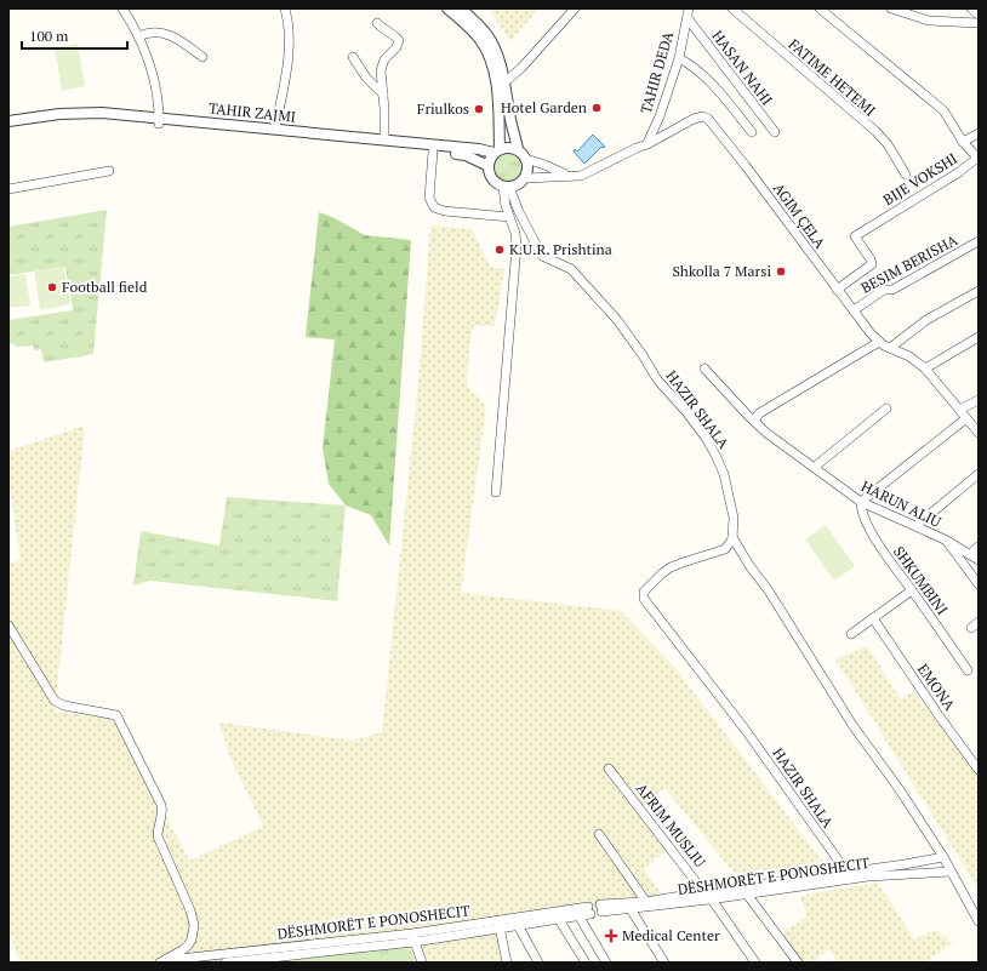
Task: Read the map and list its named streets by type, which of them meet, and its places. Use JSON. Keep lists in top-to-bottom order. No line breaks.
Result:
{"streets":{"street":["HASAN NAHI","TAHIR DEDA","FATIME HETEMI","TAHIR ZAJMI","BIJE VOKSHI","AGIM ÇELA","BESIM BERISHA","HAZIR SHALA","HARUN ALIU","SHKUMBINI","EMONA","AFRIM MUSLIU","DËSHMORËT E PONOSHECIT"]},"crossings":[["HASAN NAHI","TAHIR DEDA"],["TAHIR DEDA","AGIM ÇELA"],["TAHIR ZAJMI","AGIM ÇELA"],["TAHIR ZAJMI","HAZIR SHALA"],["BIJE VOKSHI","AGIM ÇELA"],["AGIM ÇELA","BESIM BERISHA"],["AGIM ÇELA","HAZIR SHALA"],["HAZIR SHALA","DËSHMORËT E PONOSHECIT"],["HARUN ALIU","SHKUMBINI"],["AFRIM MUSLIU","DËSHMORËT E PONOSHECIT"]],"places":{"other":["Hotel Garden","Friulkos","K.U.R. Prishtina","Shkolla 7 Marsi","Football field"],"health":["Medical Center"]},"scale_bar":"100 m"}
